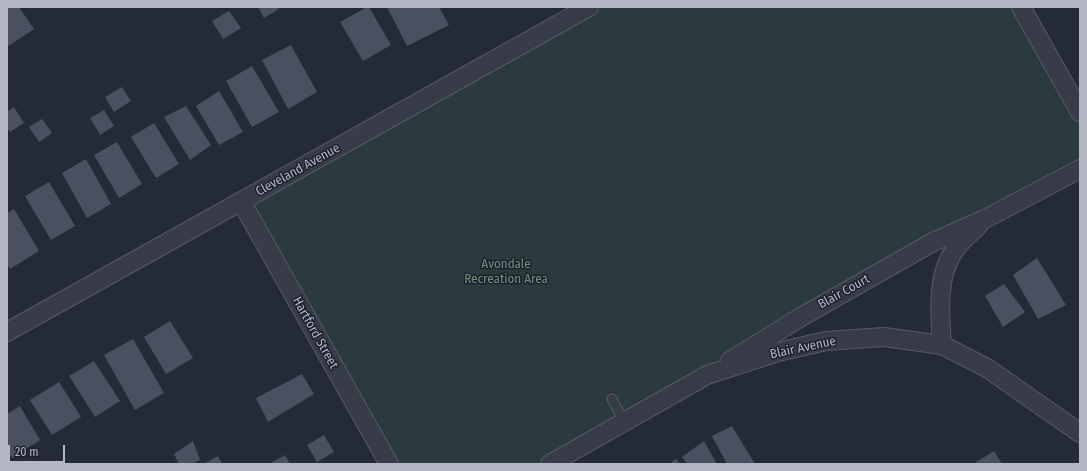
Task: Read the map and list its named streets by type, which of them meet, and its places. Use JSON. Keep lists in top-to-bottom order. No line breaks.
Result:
{"streets":{"street":["Cleveland Avenue","Blair Court","Hartford Street","Blair Avenue"]},"crossings":[["Cleveland Avenue","Hartford Street"],["Blair Court","Blair Avenue"]],"parks":["Avondale Recreation Area"],"scale_bar":"20 m"}
